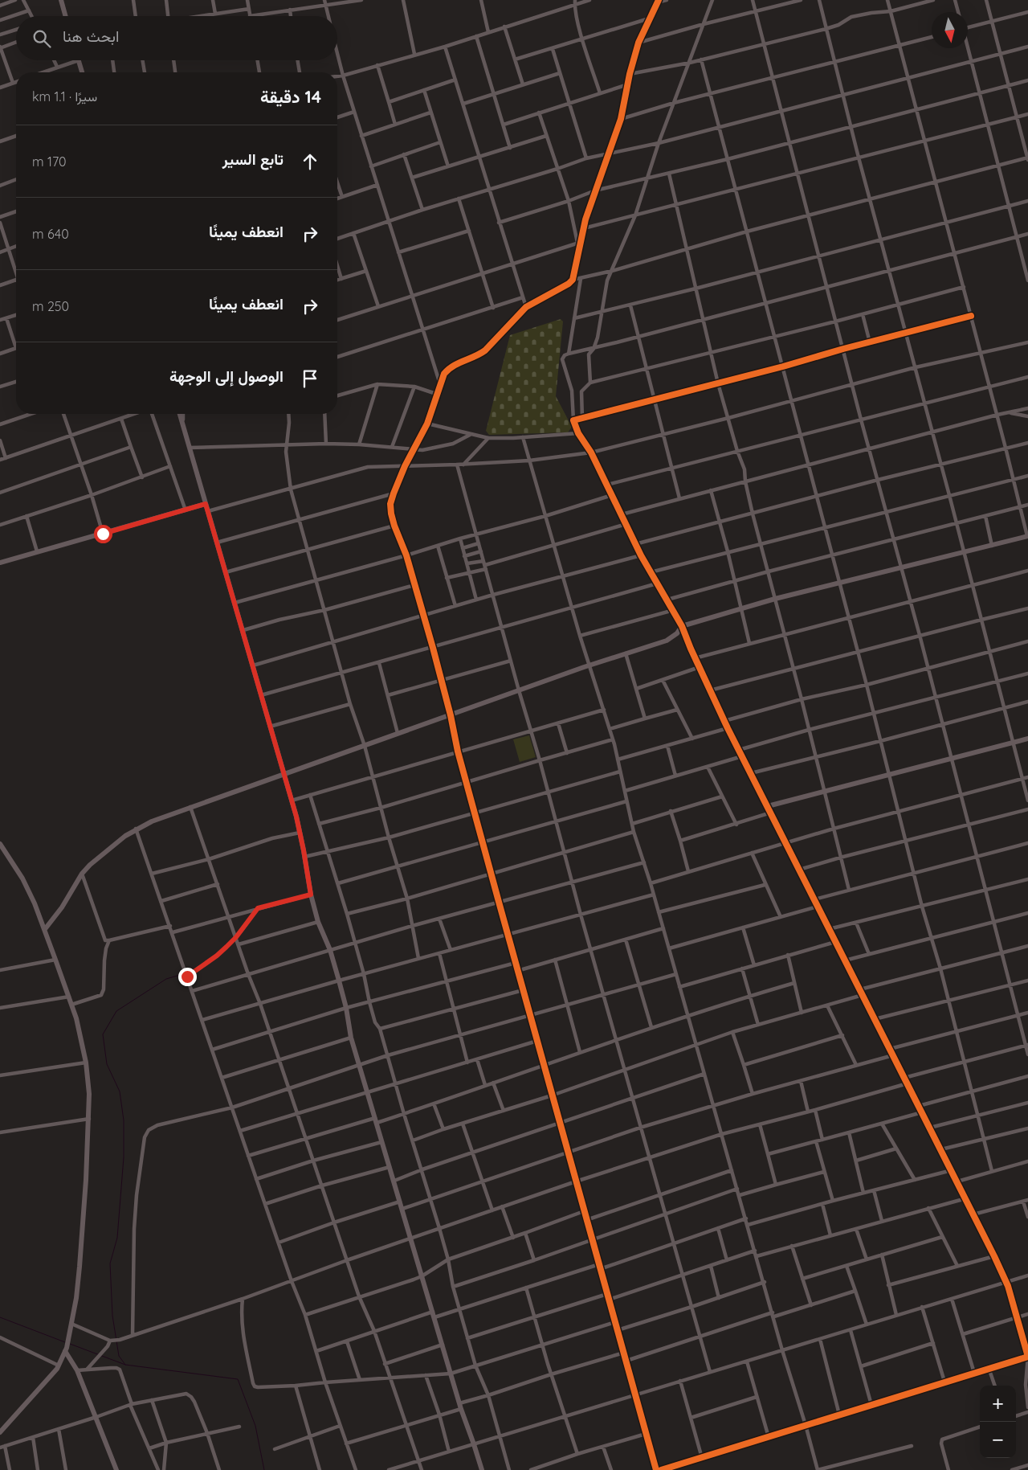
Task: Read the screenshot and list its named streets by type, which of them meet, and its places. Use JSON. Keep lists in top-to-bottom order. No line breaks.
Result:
{"north":"bottom","page":{"search":"ابحث هنا","heading":["14 دقيقة","سيرًا · 1.1 km"],"list":[["تابع السير","170 m"],["انعطف يمينًا","640 m"],["انعطف يمينًا","250 m"],"الوصول إلى الوجهة"],"map_buttons":["+","−"]}}
